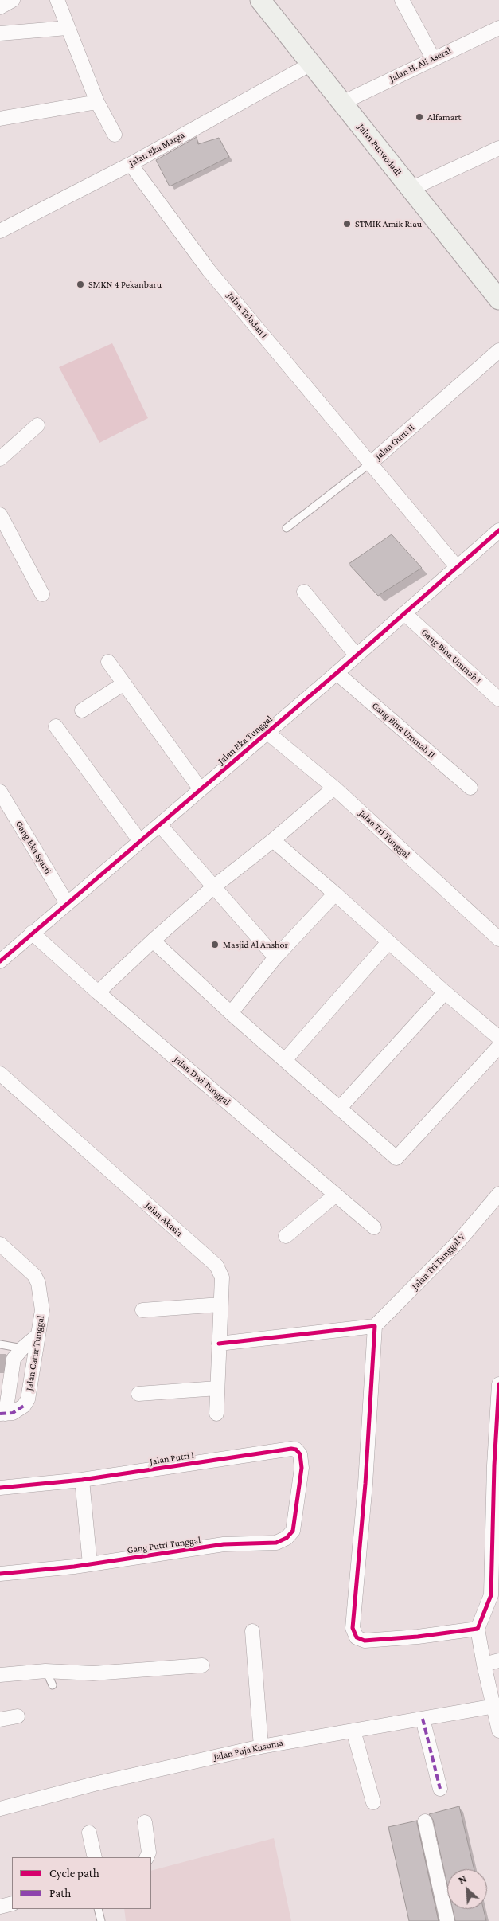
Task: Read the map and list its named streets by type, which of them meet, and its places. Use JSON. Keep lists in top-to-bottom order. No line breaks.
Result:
{"streets":{"street":["Jalan H. Ali Aseral","Jalan Eka Marga","Jalan Purwodadi","Jalan Teladan 1","Jalan Guru II","Gang Bina Ummah I","Gang Bina Ummah II","Jalan Eka Tunggal","Jalan Tri Tunggal","Gang Eka Syarti","Jalan Dwi Tunggal","Jalan Akasia","Jalan Tri Tunggal V","Jalan Catur Tunggal","Jalan Putri I","Gang Putri Tunggal","Jalan Puja Kusuma"]},"crossings":[["Jalan H. Ali Aseral","Jalan Purwodadi"],["Jalan Eka Marga","Jalan Purwodadi"],["Jalan Eka Marga","Jalan Teladan 1"],["Jalan Teladan 1","Jalan Guru II"],["Jalan Teladan 1","Jalan Eka Tunggal"],["Gang Bina Ummah I","Jalan Eka Tunggal"],["Gang Bina Ummah II","Jalan Eka Tunggal"],["Jalan Eka Tunggal","Jalan Tri Tunggal"],["Jalan Eka Tunggal","Gang Eka Syarti"],["Jalan Eka Tunggal","Jalan Dwi Tunggal"],["Jalan Putri I","Gang Putri Tunggal"]],"places":["Alfamart","STMIK Amik Riau","SMKN 4 Pekanbaru","Masjid Al Anshor"],"legend":["Cycle path","Path"],"north":"top left"}
